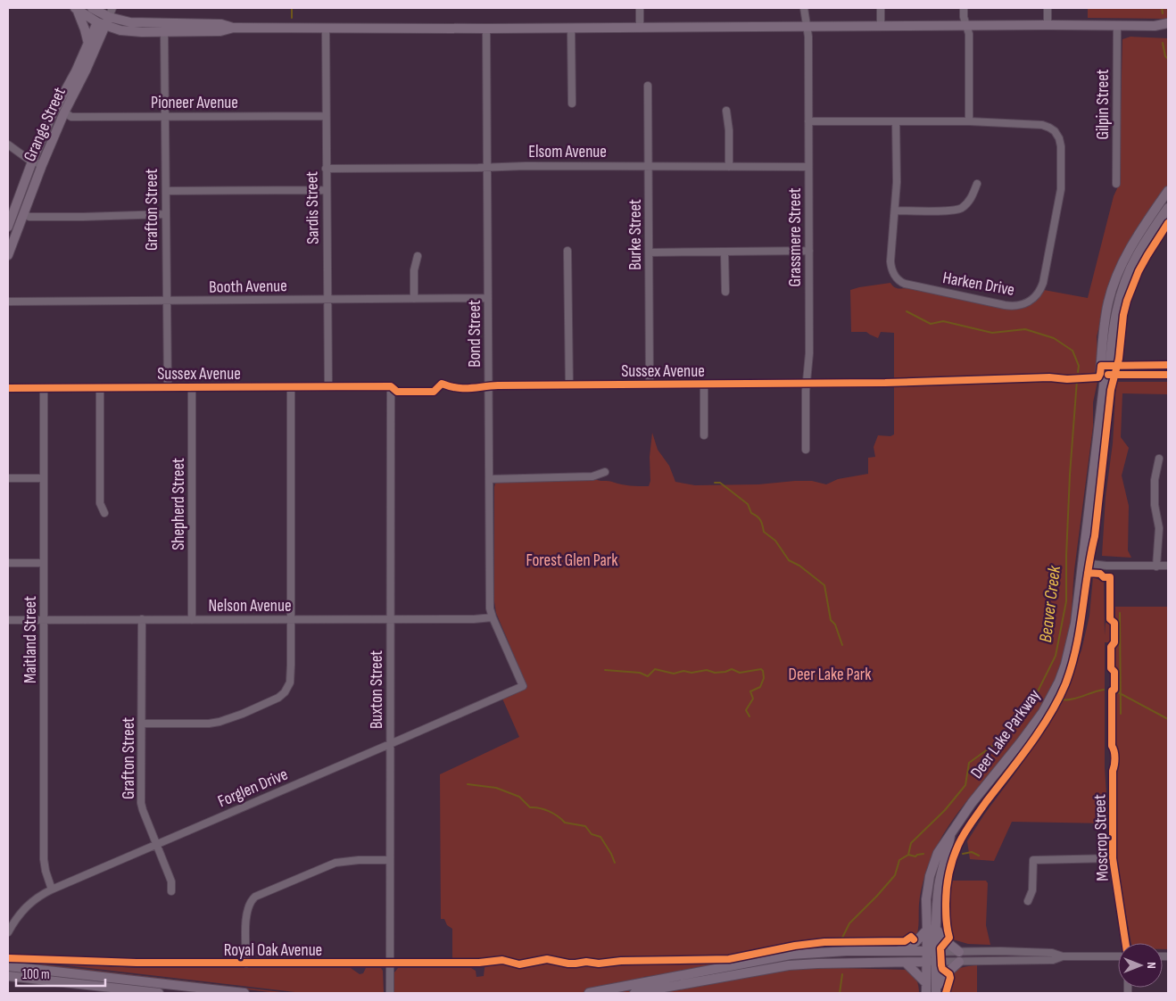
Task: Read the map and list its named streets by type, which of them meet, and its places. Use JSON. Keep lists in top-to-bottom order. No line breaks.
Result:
{"streets":{"main road":["Grange Street","Deer Lake Parkway"],"street":["Pioneer Avenue","Gilpin Street","Elsom Avenue","Sardis Street","Grafton Street","Burke Street","Grassmere Street","Harken Drive","Booth Avenue","Bond Street","Sussex Avenue","Shepherd Street","Nelson Avenue","Maitland Street","Buxton Street","Forglen Drive","Moscrop Street","Royal Oak Avenue"]},"crossings":[["Pioneer Avenue","Grange Street"],["Pioneer Avenue","Sardis Street"],["Pioneer Avenue","Grafton Street"],["Elsom Avenue","Sardis Street"],["Elsom Avenue","Burke Street"],["Elsom Avenue","Grassmere Street"],["Elsom Avenue","Bond Street"],["Sardis Street","Booth Avenue"],["Sardis Street","Sussex Avenue"],["Grafton Street","Booth Avenue"],["Grafton Street","Sussex Avenue"],["Grafton Street","Nelson Avenue"],["Grafton Street","Forglen Drive"],["Burke Street","Sussex Avenue"],["Grassmere Street","Sussex Avenue"],["Booth Avenue","Bond Street"],["Bond Street","Sussex Avenue"],["Bond Street","Nelson Avenue"],["Bond Street","Forglen Drive"],["Sussex Avenue","Shepherd Street"],["Sussex Avenue","Maitland Street"],["Sussex Avenue","Buxton Street"],["Shepherd Street","Nelson Avenue"],["Nelson Avenue","Maitland Street"],["Nelson Avenue","Buxton Street"],["Maitland Street","Forglen Drive"],["Buxton Street","Forglen Drive"],["Buxton Street","Royal Oak Avenue"]],"water":["Beaver Creek"],"parks":["Forest Glen Park","Deer Lake Park"],"scale_bar":"100 m","north":"right"}
